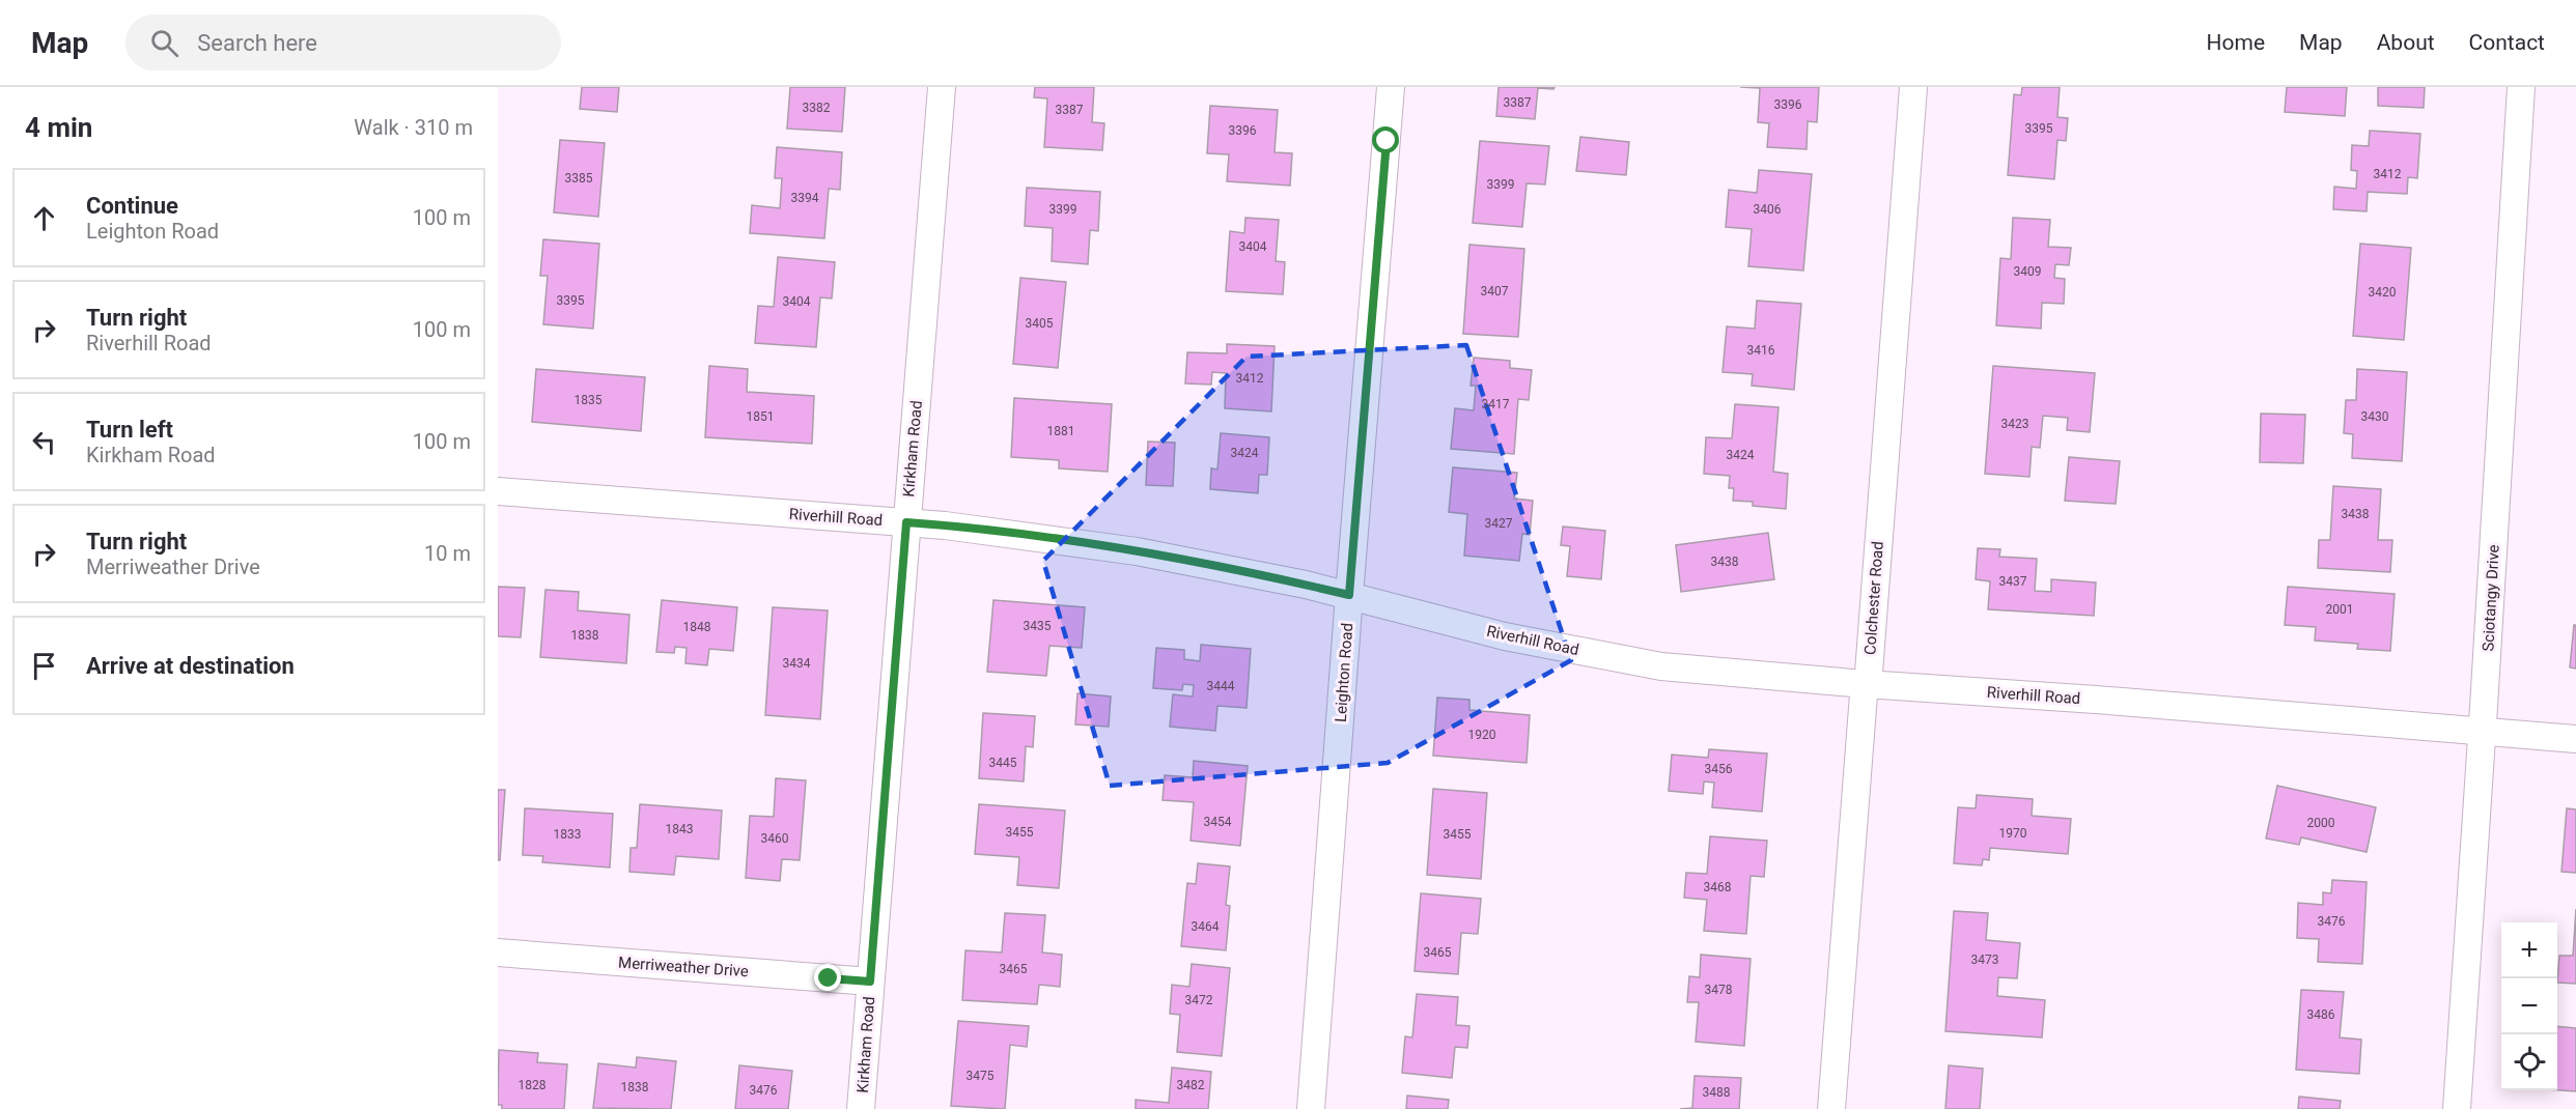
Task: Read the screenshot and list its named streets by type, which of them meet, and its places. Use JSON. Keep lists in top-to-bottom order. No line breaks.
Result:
{"streets":{"street":["Kirkham Road","Riverhill Road","Colchester Road","Sciotangy Drive","Leighton Road","Merriweather Drive"]},"crossings":[["Kirkham Road","Riverhill Road"],["Kirkham Road","Merriweather Drive"],["Riverhill Road","Colchester Road"],["Riverhill Road","Sciotangy Drive"],["Riverhill Road","Leighton Road"]],"house_numbers":["3387","3396","3382","3387","3395","3396","3412","3385","3399","3394","3399","3406","3404","3409","3407","3420","3395","3404","3405","3416","3412","1835","3417","1851","3430","3423","1881","3424","3424","3438","3427","3438","3437","2001","3435","1848","1838","3434","3444","1920","3445","3456","3454","2000","1843","3455","1970","1833","3455","3460","3468","3476","3464","3465","3473","3465","3478","3472","3486","3475","1828","3482","1838","3476","3488"],"page":{"header":"Map","search":"Search here","nav":["Home","Map","About","Contact"],"heading":["4 min","Walk · 310 m"],"list":[["Continue","Leighton Road","100 m"],["Turn right","Riverhill Road","100 m"],["Turn left","Kirkham Road","100 m"],["Turn right","Merriweather Drive","10 m"],"Arrive at destination"],"map_buttons":["+","−"]}}
